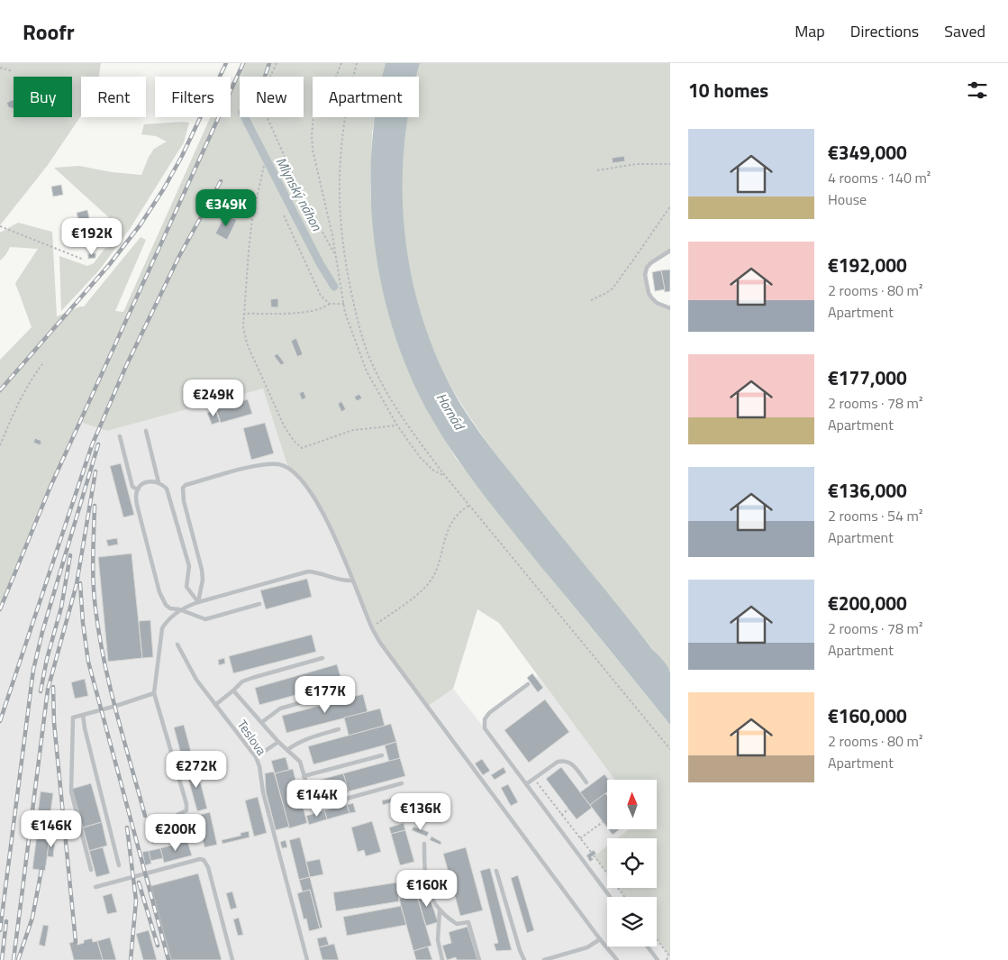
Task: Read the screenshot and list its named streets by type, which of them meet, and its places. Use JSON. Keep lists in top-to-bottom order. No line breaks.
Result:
{"streets":{"lane":["Teslova"]},"water":["Mlynský náhon","Hornád"],"north":"top","page":{"header":"Roofr","nav":["Map","Directions","Saved"],"heading":"10 homes","chip":["Buy","Rent","Filters","New","Apartment"],"list":[{"name":"€349,000","note":"4 rooms · 140 m² · House"},{"name":"€192,000","note":"2 rooms · 80 m² · Apartment"},{"name":"€177,000","note":"2 rooms · 78 m² · Apartment"},{"name":"€136,000","note":"2 rooms · 54 m² · Apartment"},{"name":"€200,000","note":"2 rooms · 78 m² · Apartment"},{"name":"€160,000","note":"2 rooms · 80 m² · Apartment"}],"price":["€349K","€192K","€249K","€177K","€272K","€144K","€136K","€146K","€200K","€160K"]}}
